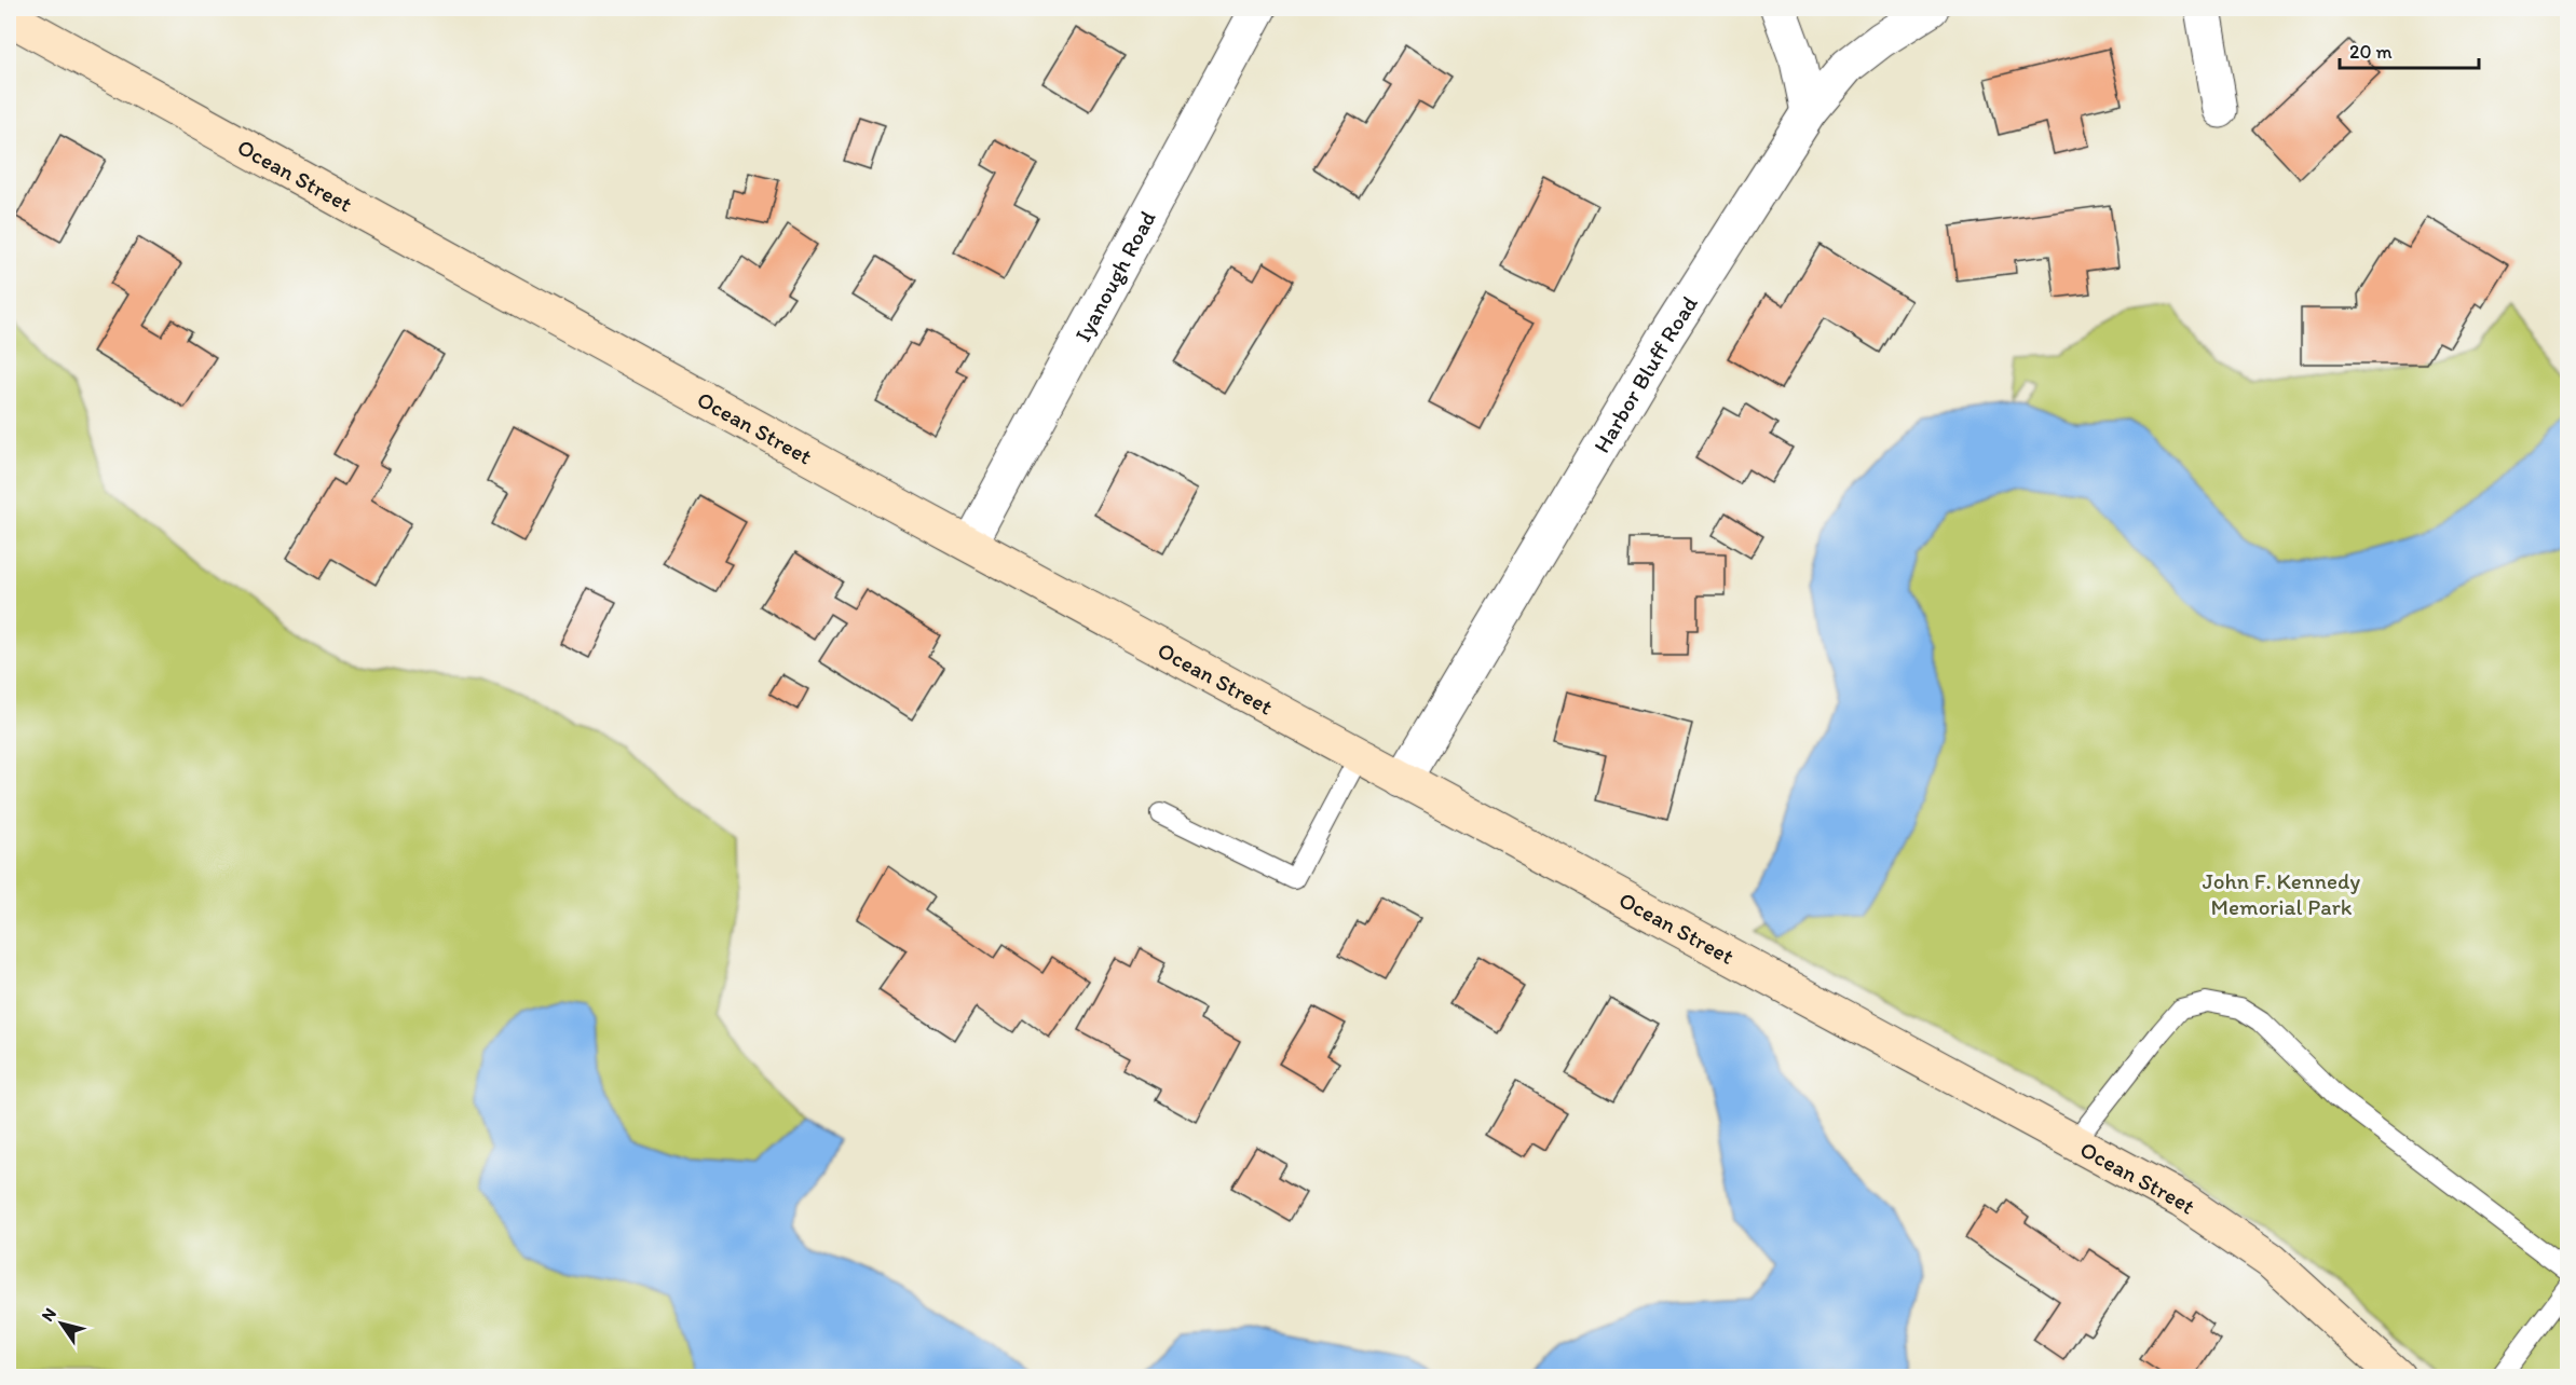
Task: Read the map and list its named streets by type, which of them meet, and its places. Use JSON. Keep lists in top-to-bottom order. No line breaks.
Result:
{"streets":{"main road":["Ocean Street"],"street":["Iyanough Road","Harbor Bluff Road"]},"crossings":[["Ocean Street","Iyanough Road"],["Ocean Street","Harbor Bluff Road"]],"parks":["John F. Kennedy Memorial Park"],"scale_bar":"20 m","north":"top left"}
